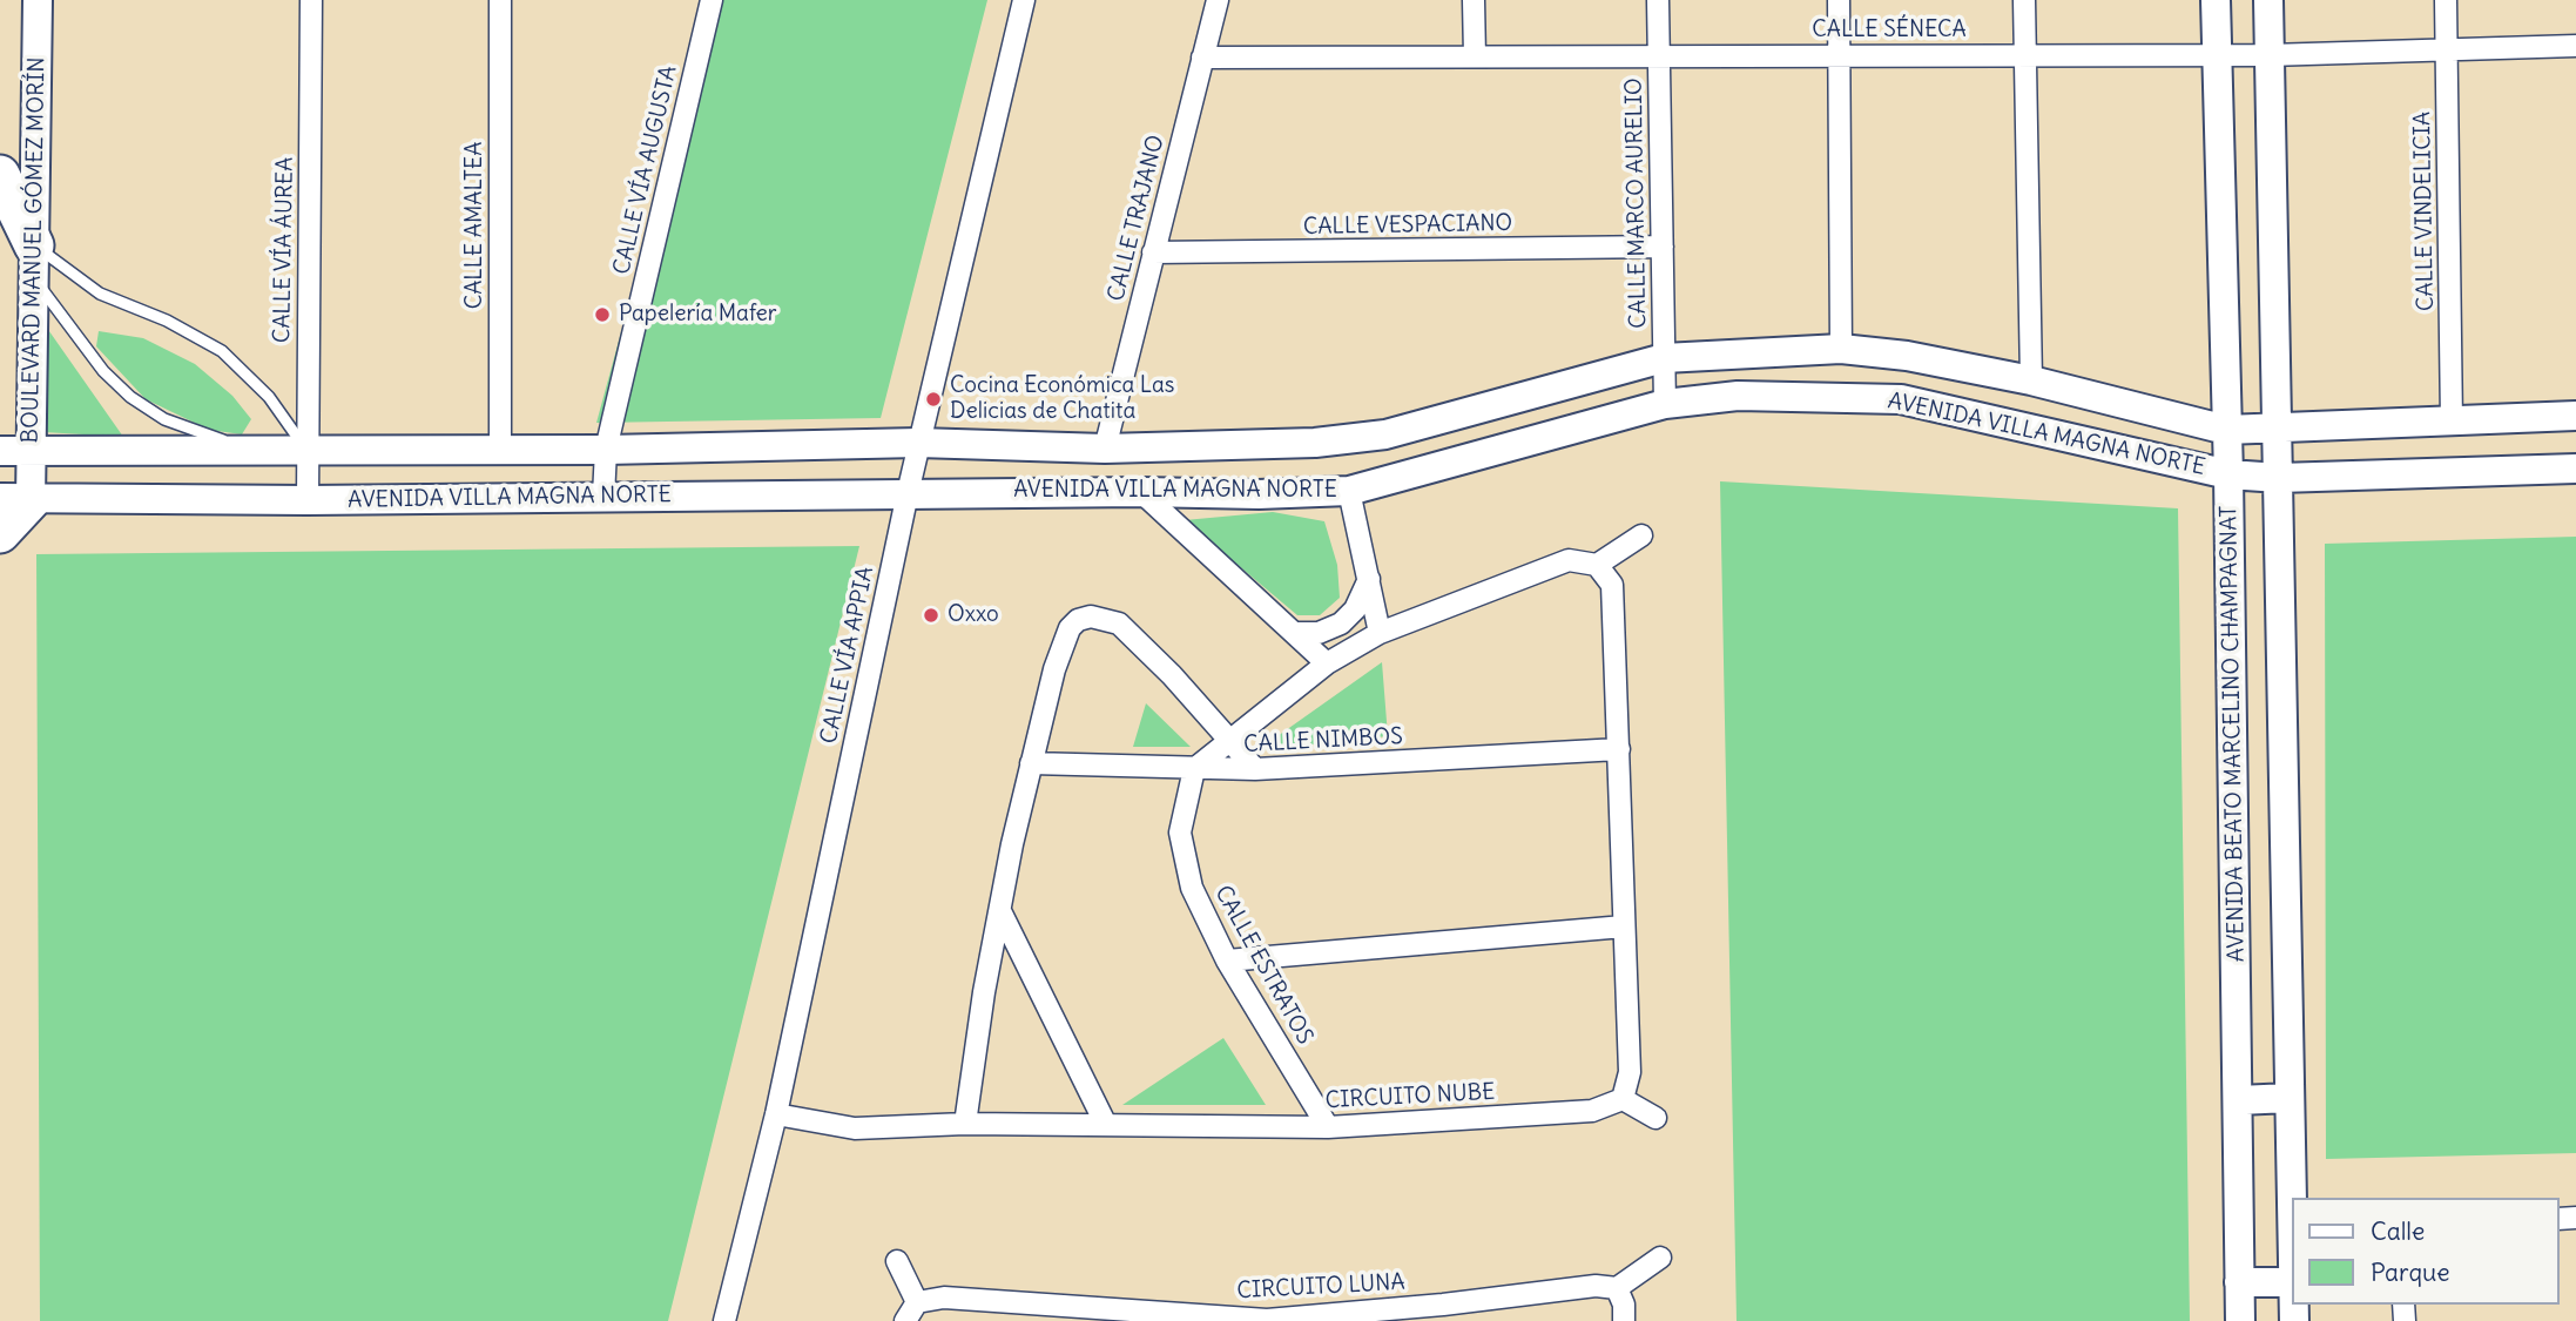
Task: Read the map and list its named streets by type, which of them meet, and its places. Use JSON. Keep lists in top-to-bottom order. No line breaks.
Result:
{"streets":{"street":["CALLE SÉNECA","CALLE VÍA AUGUSTA","CALLE MARCO AURELIO","CALLE VINDELICIA","CALLE TRAJANO","CALLE AMALTEA","CALLE VESPACIANO","BOULEVARD MANUEL GÓMEZ MORÍN","CALLE VÍA ÁUREA","AVENIDA VILLA MAGNA NORTE","CALLE VÍA APPIA","AVENIDA BEATO MARCELINO CHAMPAGNAT","CALLE NIMBOS","CALLE ESTRATOS","CIRCUITO NUBE","CIRCUITO LUNA"]},"crossings":[["CALLE SÉNECA","CALLE MARCO AURELIO"],["CALLE SÉNECA","CALLE VINDELICIA"],["CALLE SÉNECA","CALLE TRAJANO"],["CALLE SÉNECA","AVENIDA BEATO MARCELINO CHAMPAGNAT"],["CALLE VÍA AUGUSTA","AVENIDA VILLA MAGNA NORTE"],["CALLE MARCO AURELIO","CALLE VESPACIANO"],["CALLE MARCO AURELIO","AVENIDA VILLA MAGNA NORTE"],["CALLE VINDELICIA","AVENIDA VILLA MAGNA NORTE"],["CALLE TRAJANO","CALLE VESPACIANO"],["CALLE TRAJANO","AVENIDA VILLA MAGNA NORTE"],["CALLE AMALTEA","AVENIDA VILLA MAGNA NORTE"],["BOULEVARD MANUEL GÓMEZ MORÍN","AVENIDA VILLA MAGNA NORTE"],["CALLE VÍA ÁUREA","AVENIDA VILLA MAGNA NORTE"],["AVENIDA VILLA MAGNA NORTE","CALLE VÍA APPIA"],["AVENIDA VILLA MAGNA NORTE","AVENIDA BEATO MARCELINO CHAMPAGNAT"],["CALLE VÍA APPIA","CIRCUITO NUBE"],["CALLE NIMBOS","CALLE ESTRATOS"],["CALLE ESTRATOS","CIRCUITO NUBE"]],"places":["Papelería Mafer","Cocina Económica Las Delicias de Chatita","Oxxo"],"legend":["Calle","Parque"]}
